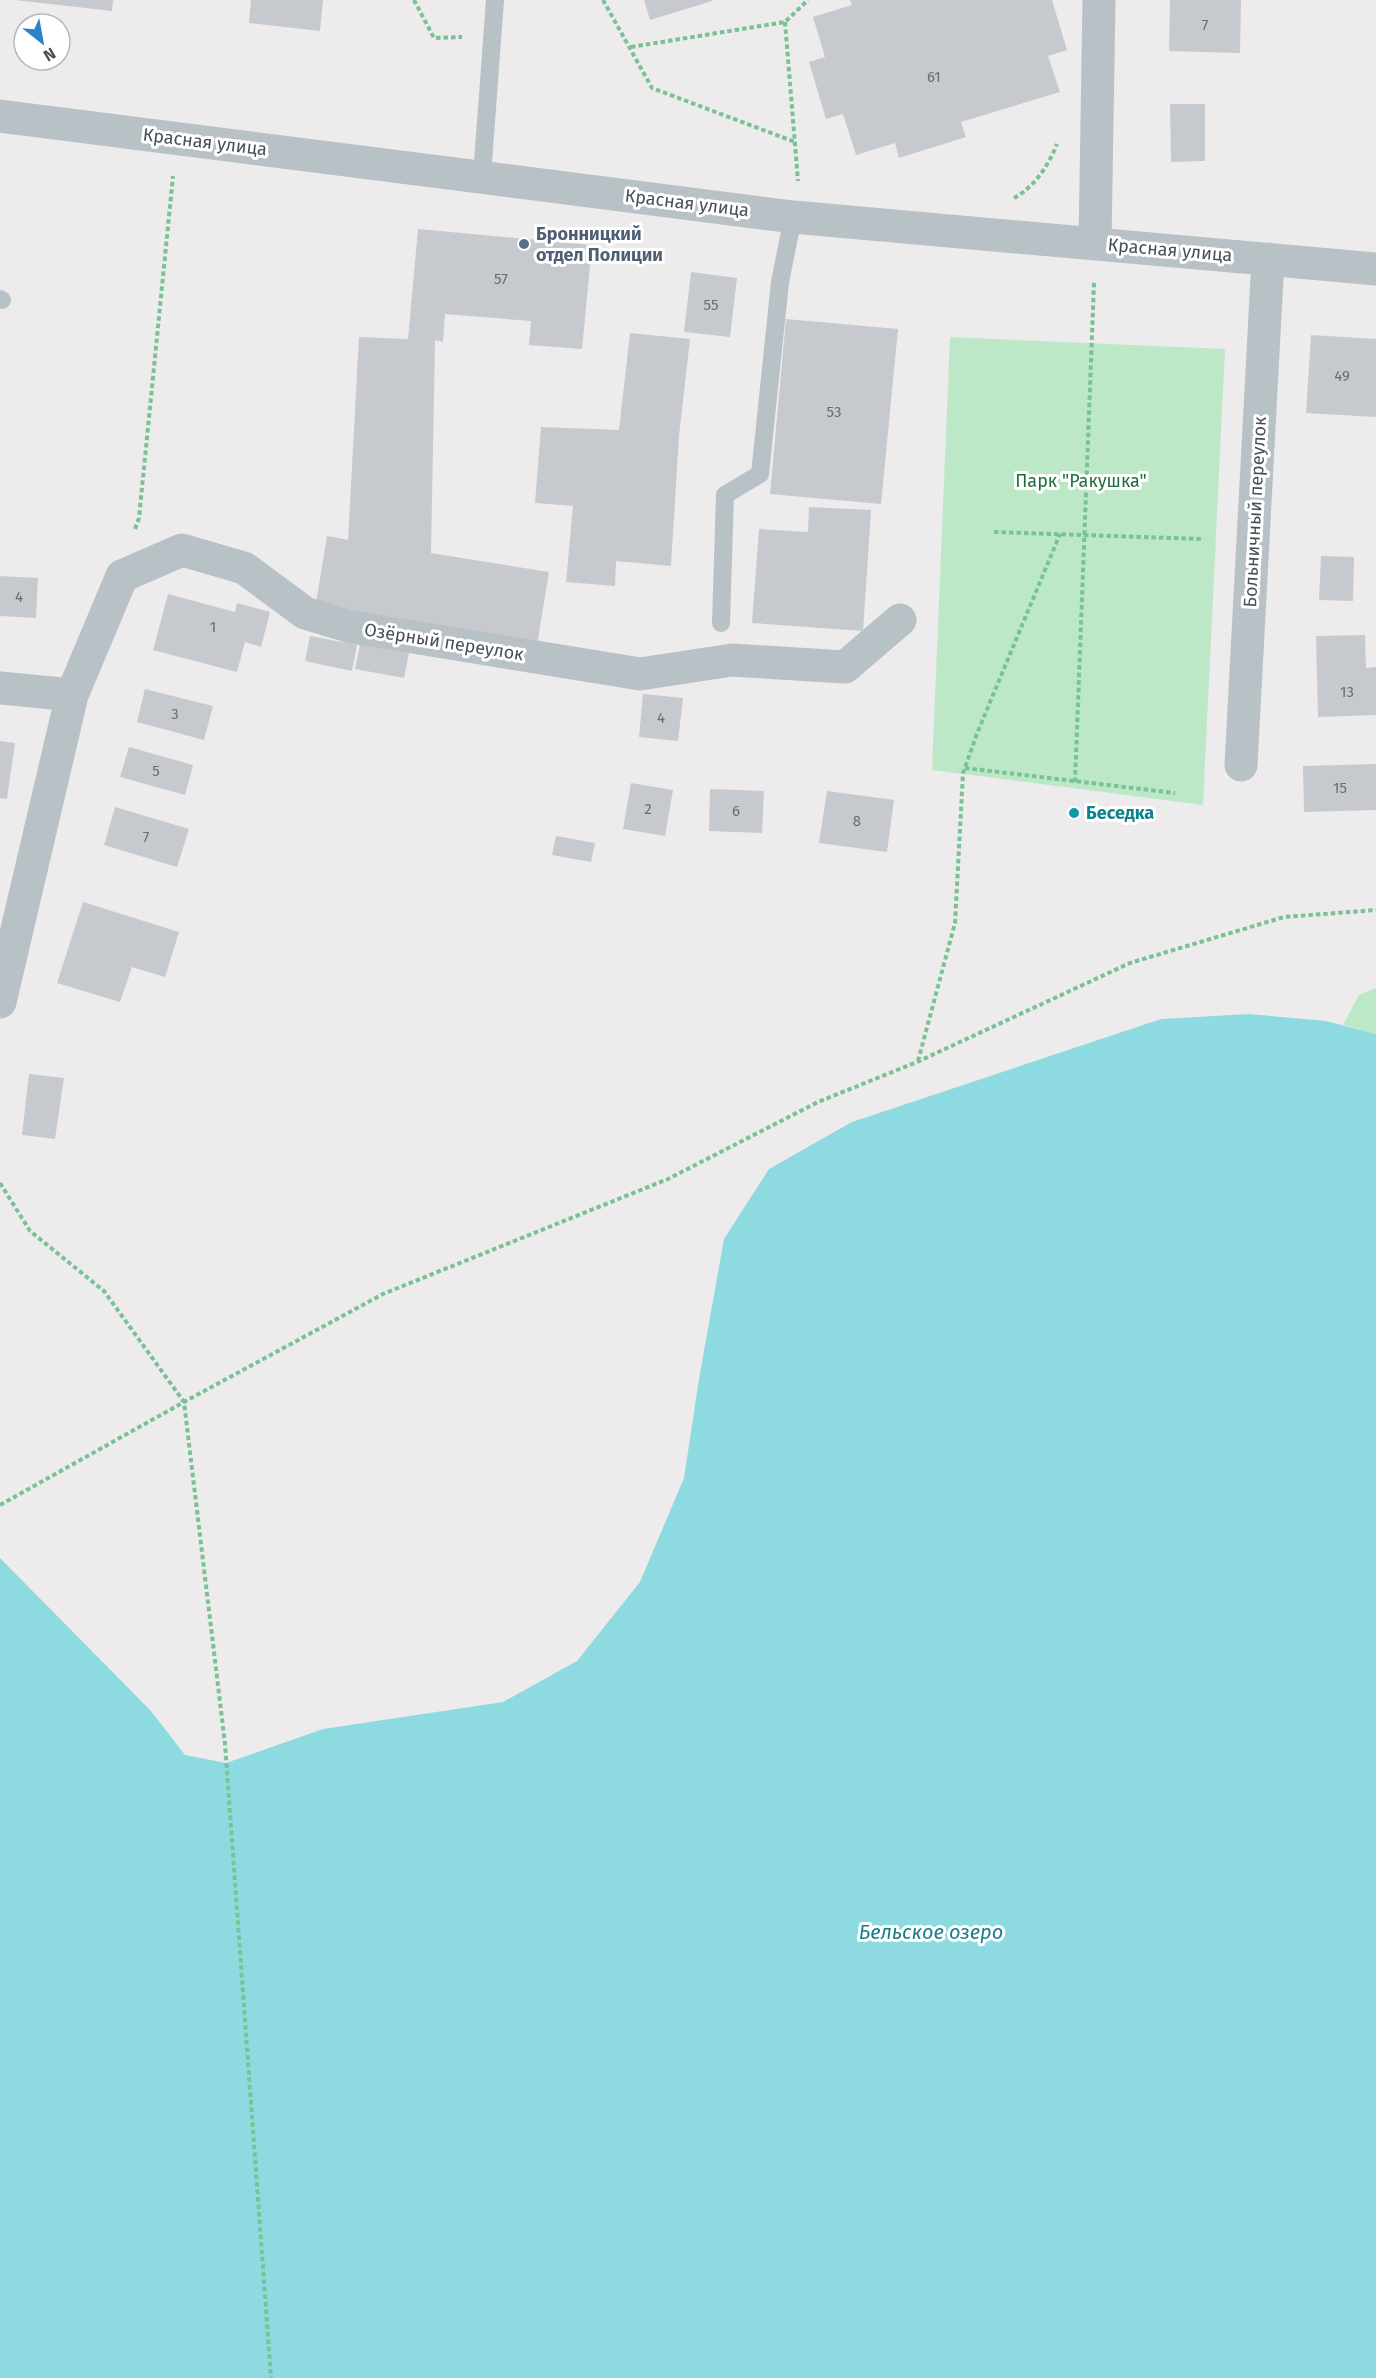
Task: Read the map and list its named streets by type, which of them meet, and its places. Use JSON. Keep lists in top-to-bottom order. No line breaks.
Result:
{"streets":{"street":["Красная улица","Больничный переулок","Озёрный переулок"]},"crossings":[["Красная улица","Больничный переулок"]],"water":["Бельское озеро"],"parks":["Парк \"Ракушка\""],"places":["Бронницкий отдел Полиции","Беседка"],"house_numbers":["7","61","57","55","49","53","4","1","13","3","4","5","15","2","6","8","7"],"north":"bottom right"}
